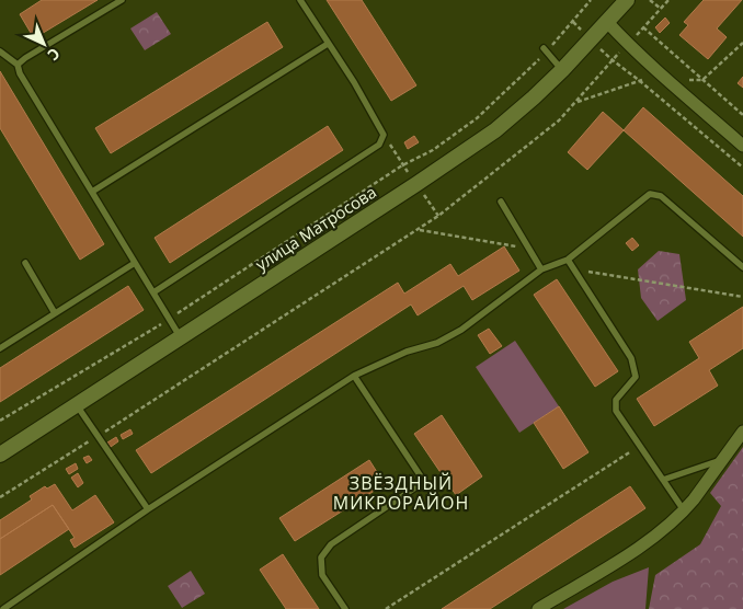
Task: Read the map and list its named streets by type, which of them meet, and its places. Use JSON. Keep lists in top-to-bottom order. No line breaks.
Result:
{"streets":{"main road":["улица Матросова"]},"districts":["ЗВЁЗДНЫЙ МИКРОРАЙОН"],"north":"bottom right"}
